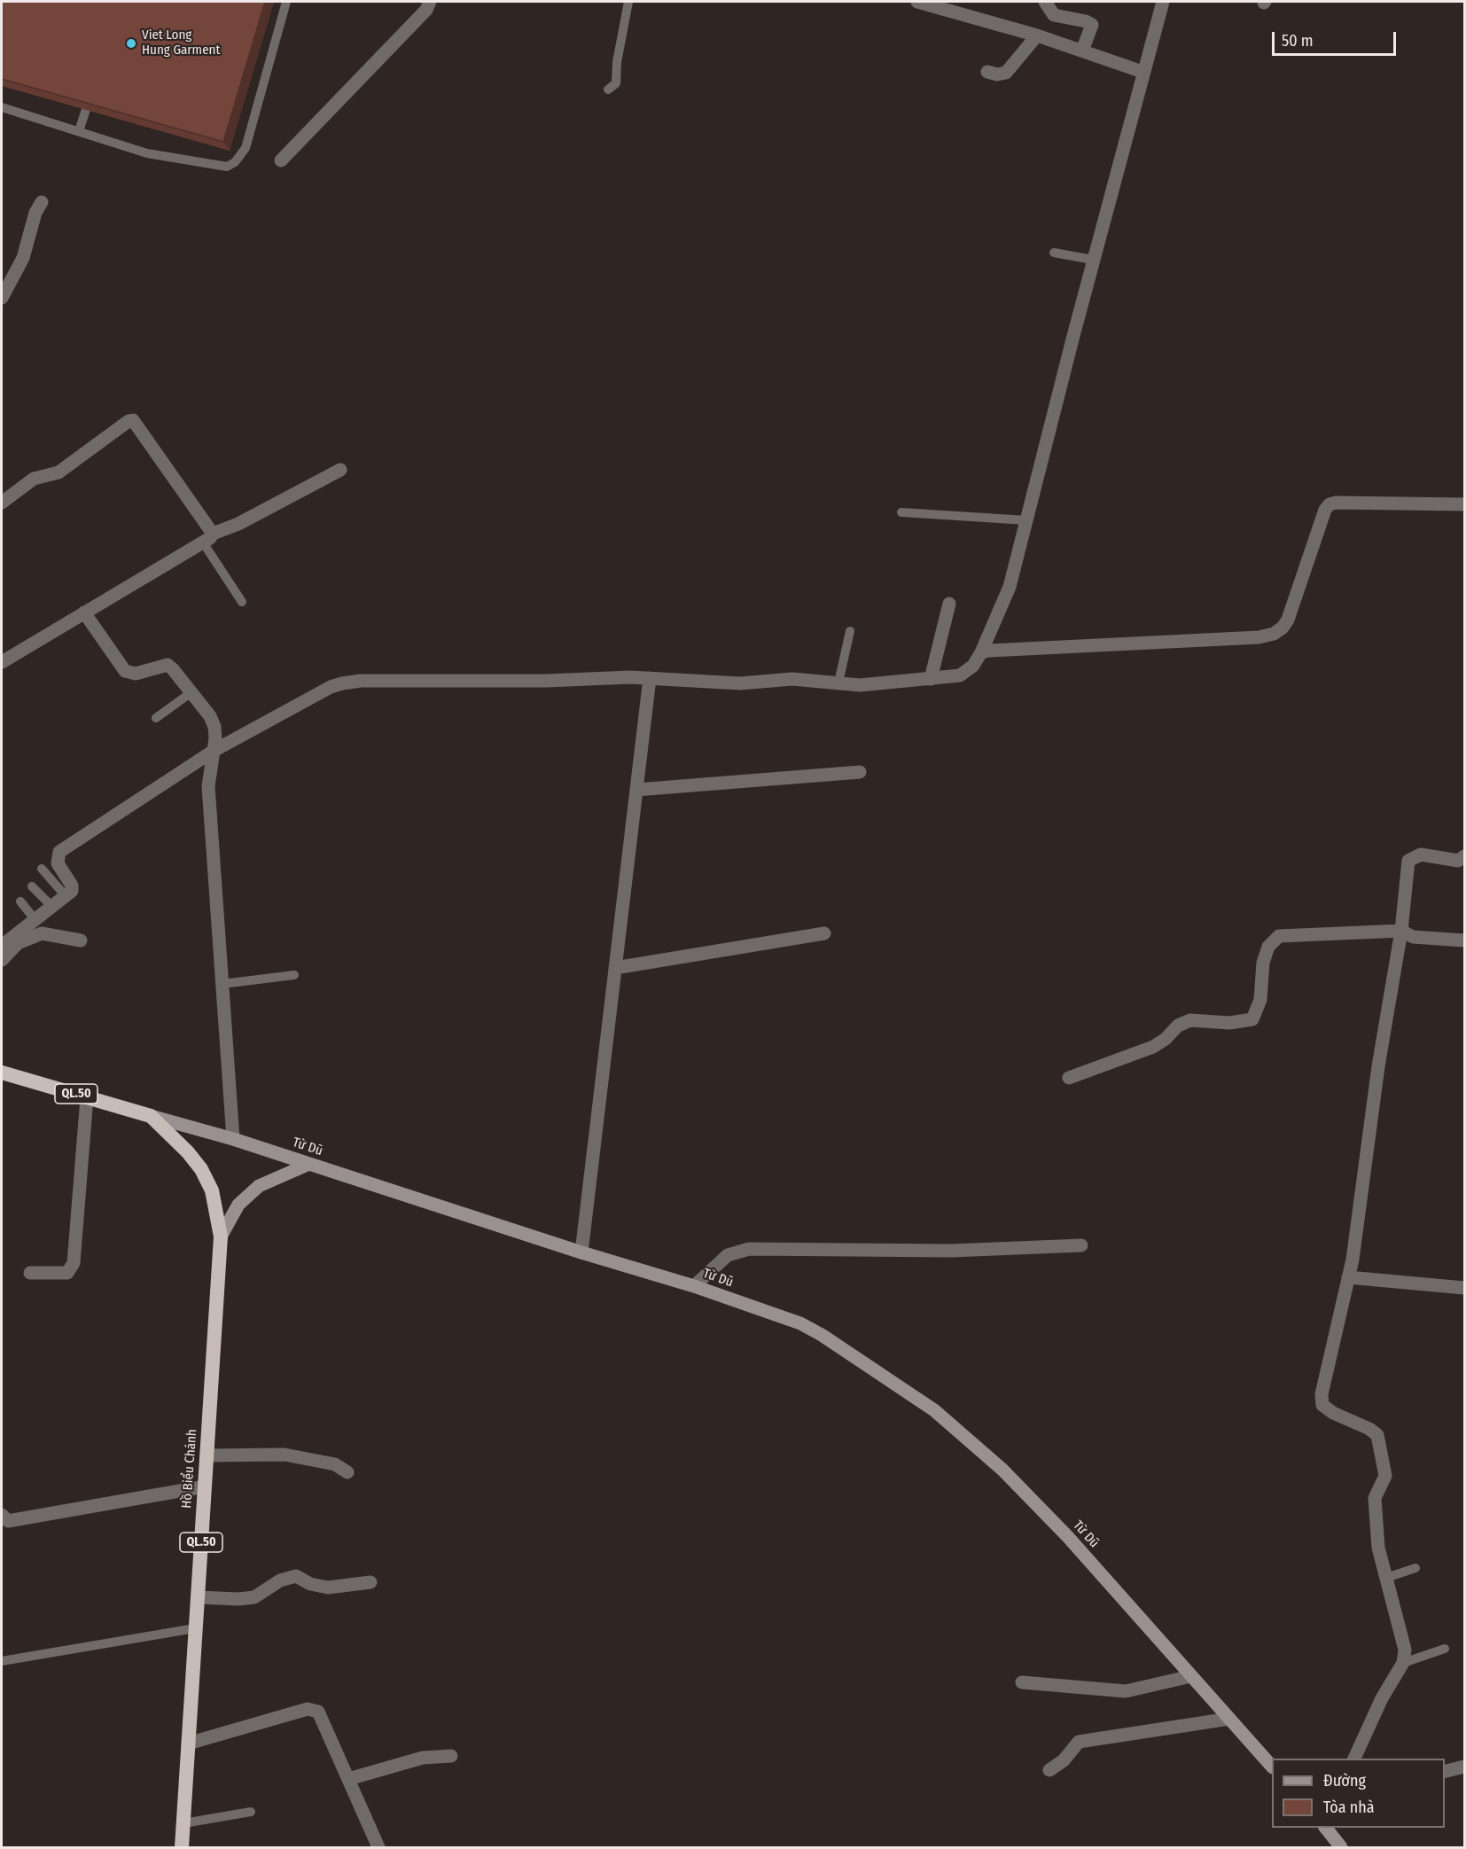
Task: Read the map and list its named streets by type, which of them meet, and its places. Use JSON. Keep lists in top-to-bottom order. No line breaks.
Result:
{"streets":{"highway":["QL.50","Từ Dũ","Hồ Biểu Chánh"]},"crossings":[["Từ Dũ","Hồ Biểu Chánh"]],"places":["Viet Long Hung Garment"],"legend":["Đường","Tòa nhà"],"scale_bar":"50 m"}
